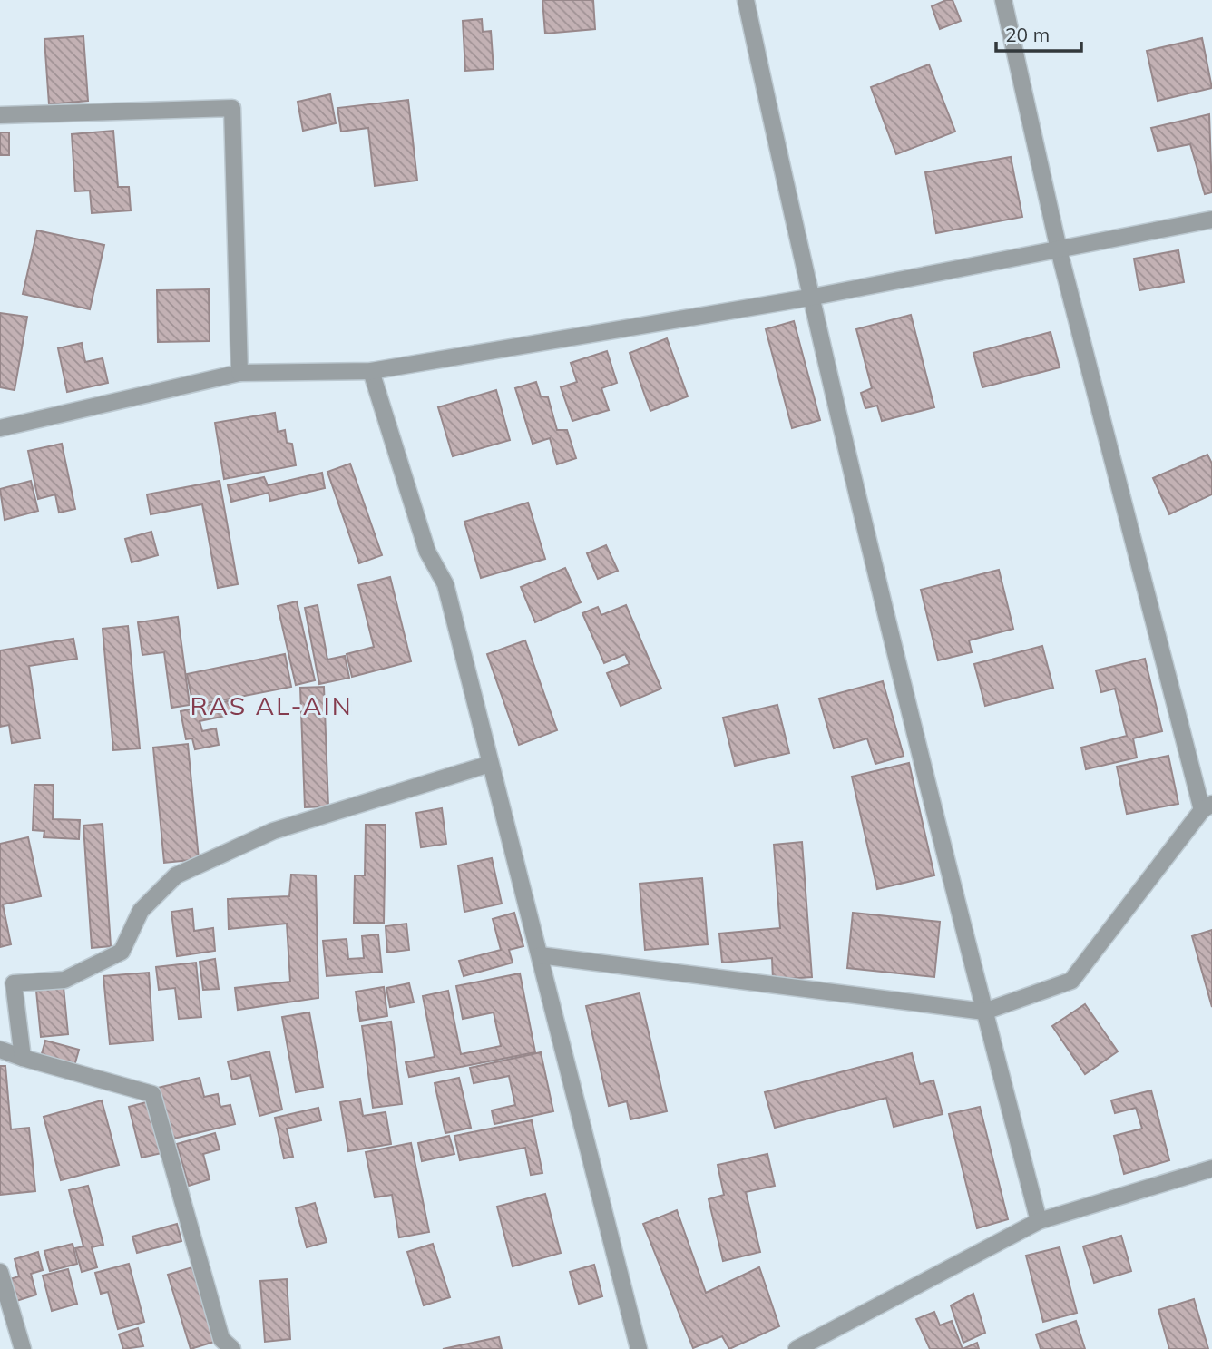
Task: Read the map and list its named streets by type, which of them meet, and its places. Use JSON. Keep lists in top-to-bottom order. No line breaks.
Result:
{"districts":["RAS AL-AIN"],"scale_bar":"20 m"}
